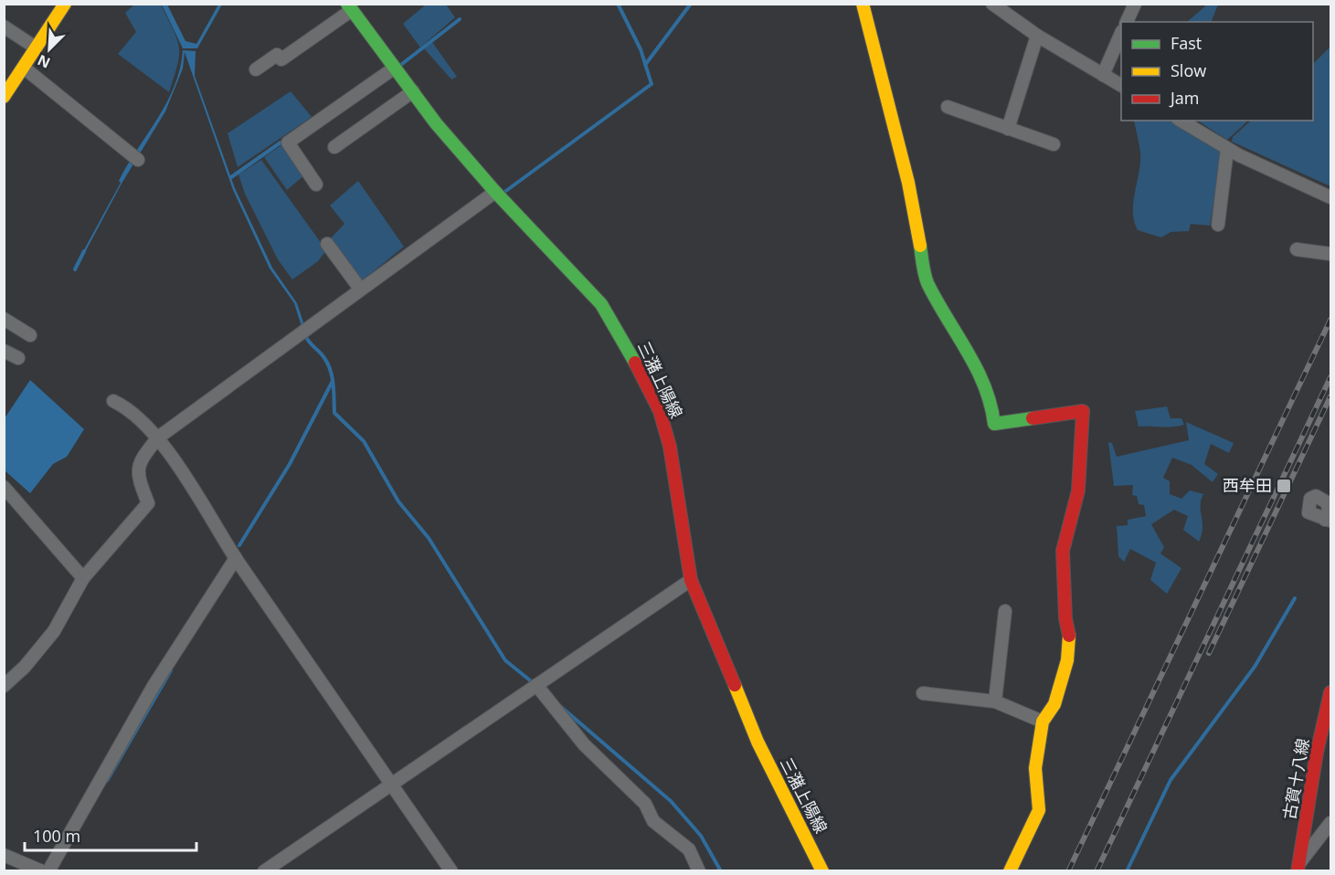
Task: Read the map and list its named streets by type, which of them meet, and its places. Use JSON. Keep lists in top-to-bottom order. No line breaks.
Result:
{"streets":{"main road":["三潴上陽線","古賀十八線"]},"places":{"transit":["西牟田"]},"legend":["Fast","Slow","Jam"],"scale_bar":"100 m","north":"bottom left"}
